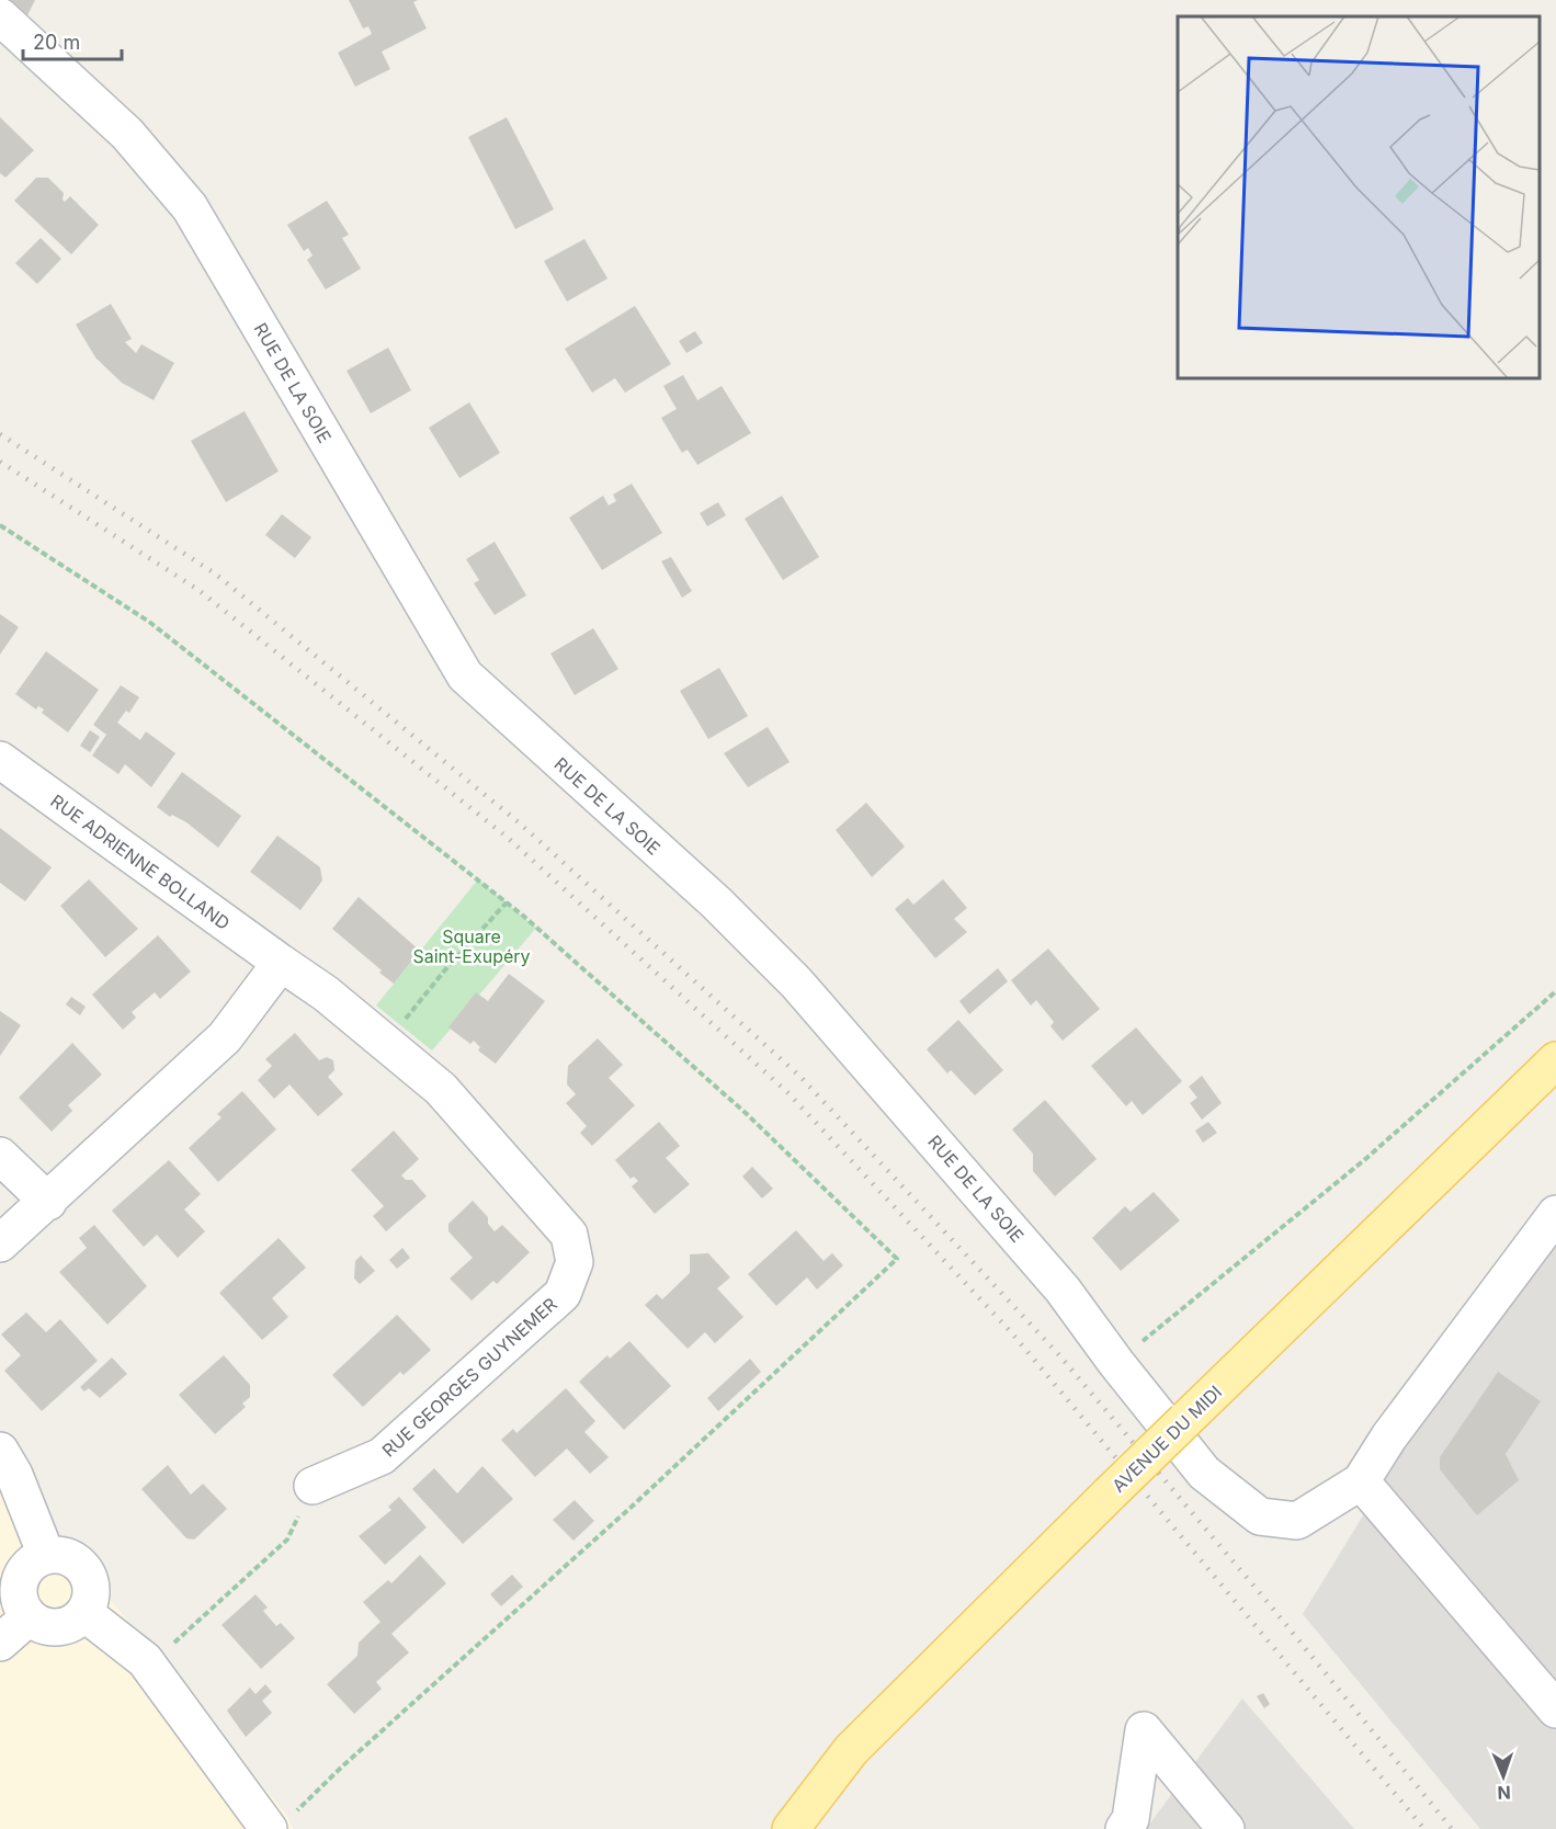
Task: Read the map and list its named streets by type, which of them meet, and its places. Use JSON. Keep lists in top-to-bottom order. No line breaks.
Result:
{"streets":{"main road":["AVENUE DU MIDI"],"street":["RUE DE LA SOIE","RUE ADRIENNE BOLLAND","RUE GEORGES GUYNEMER"]},"crossings":[["RUE ADRIENNE BOLLAND","RUE GEORGES GUYNEMER"]],"parks":["Square Saint-Exupéry"],"scale_bar":"20 m","north":"bottom"}
